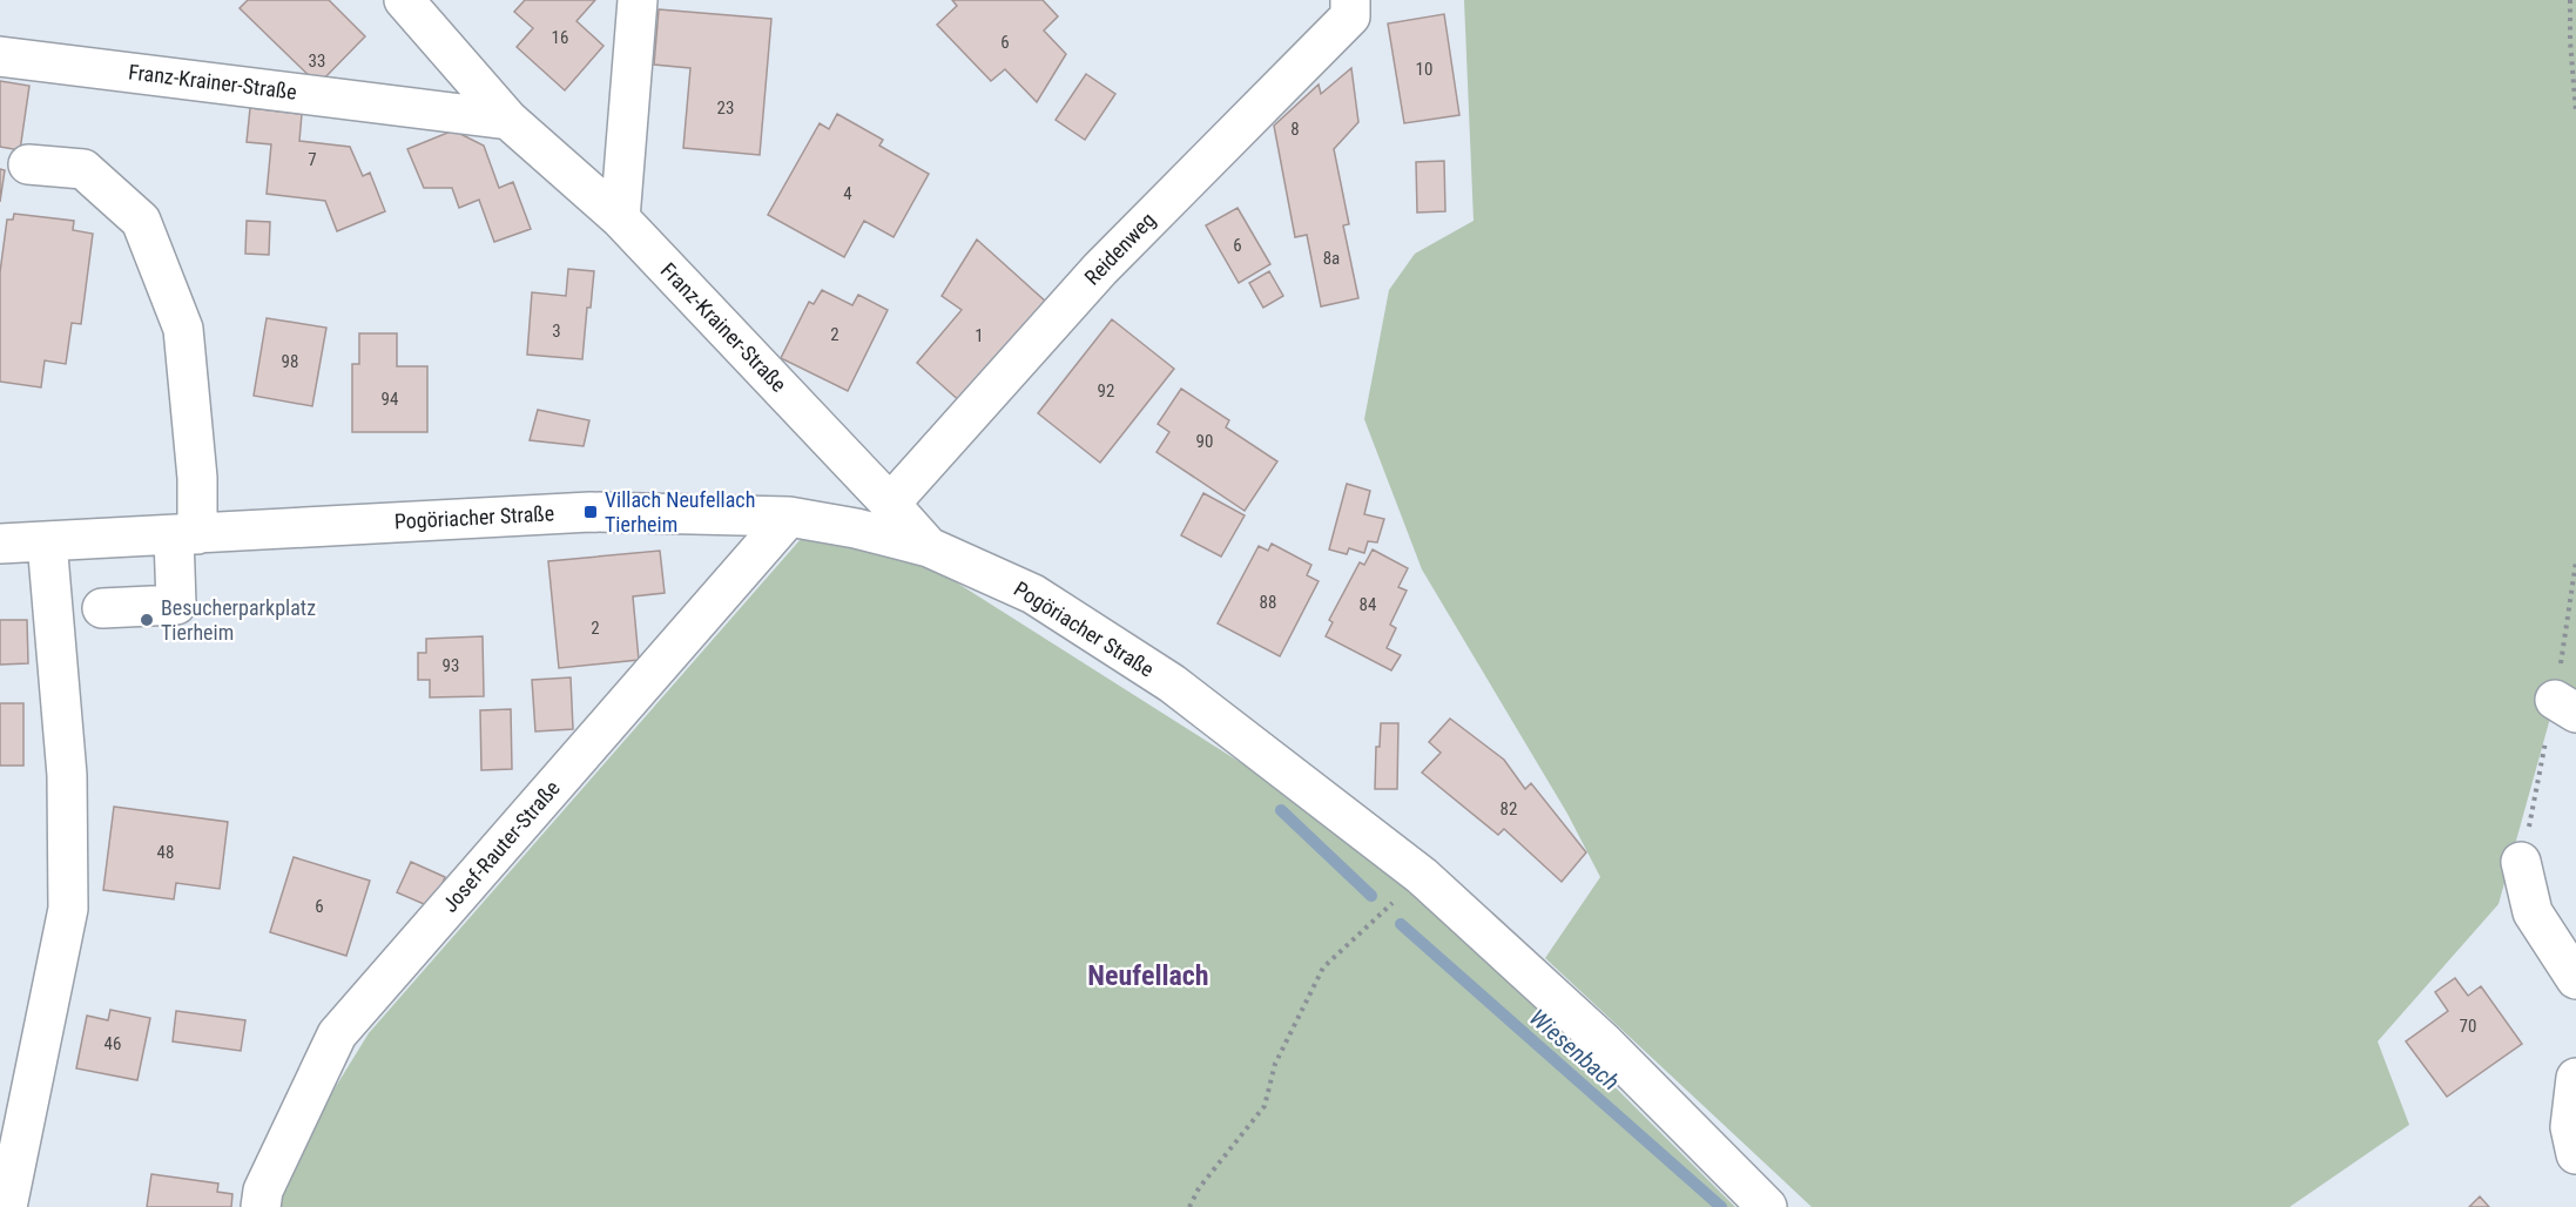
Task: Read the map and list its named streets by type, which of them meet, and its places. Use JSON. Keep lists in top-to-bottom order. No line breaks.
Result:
{"streets":{"street":["Franz-Krainer-Straße","Reidenweg","Pogöriacher Straße","Josef-Rauter-Straße"]},"crossings":[["Franz-Krainer-Straße","Reidenweg"],["Franz-Krainer-Straße","Pogöriacher Straße"],["Pogöriacher Straße","Josef-Rauter-Straße"]],"districts":["Neufellach"],"water":["Wiesenbach"],"places":{"transit":["Villach Neufellach Tierheim"],"other":["Besucherparkplatz Tierheim"]},"house_numbers":["16","6","33","10","23","8","7","4","6","8a","3","2","1","98","92","94","90","88","84","2","93","82","48","6","70","46"]}
